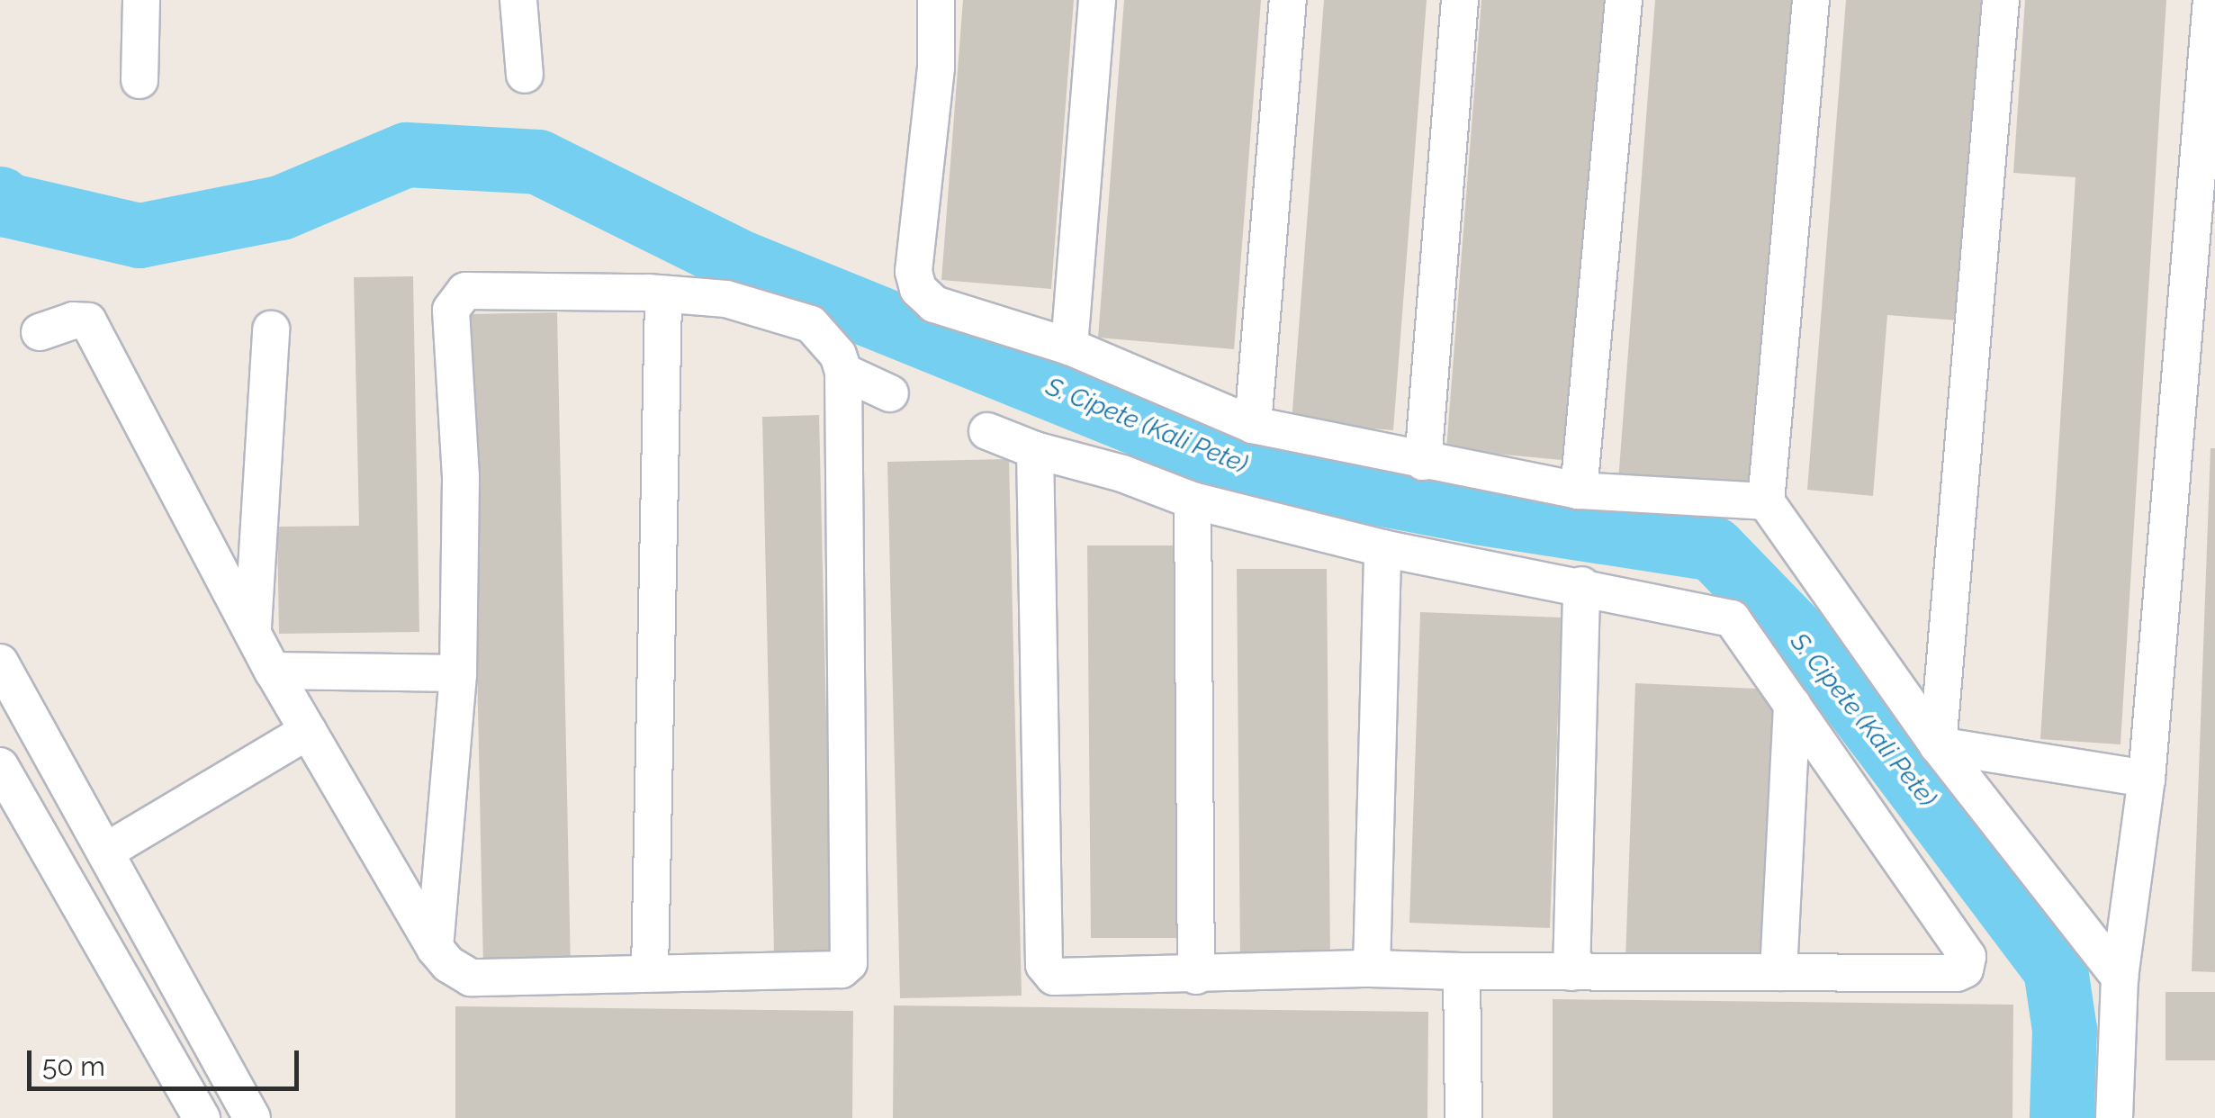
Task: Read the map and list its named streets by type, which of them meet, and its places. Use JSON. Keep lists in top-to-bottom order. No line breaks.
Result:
{"water":["S. Cipete (Kali Pete)"],"scale_bar":"50 m"}
